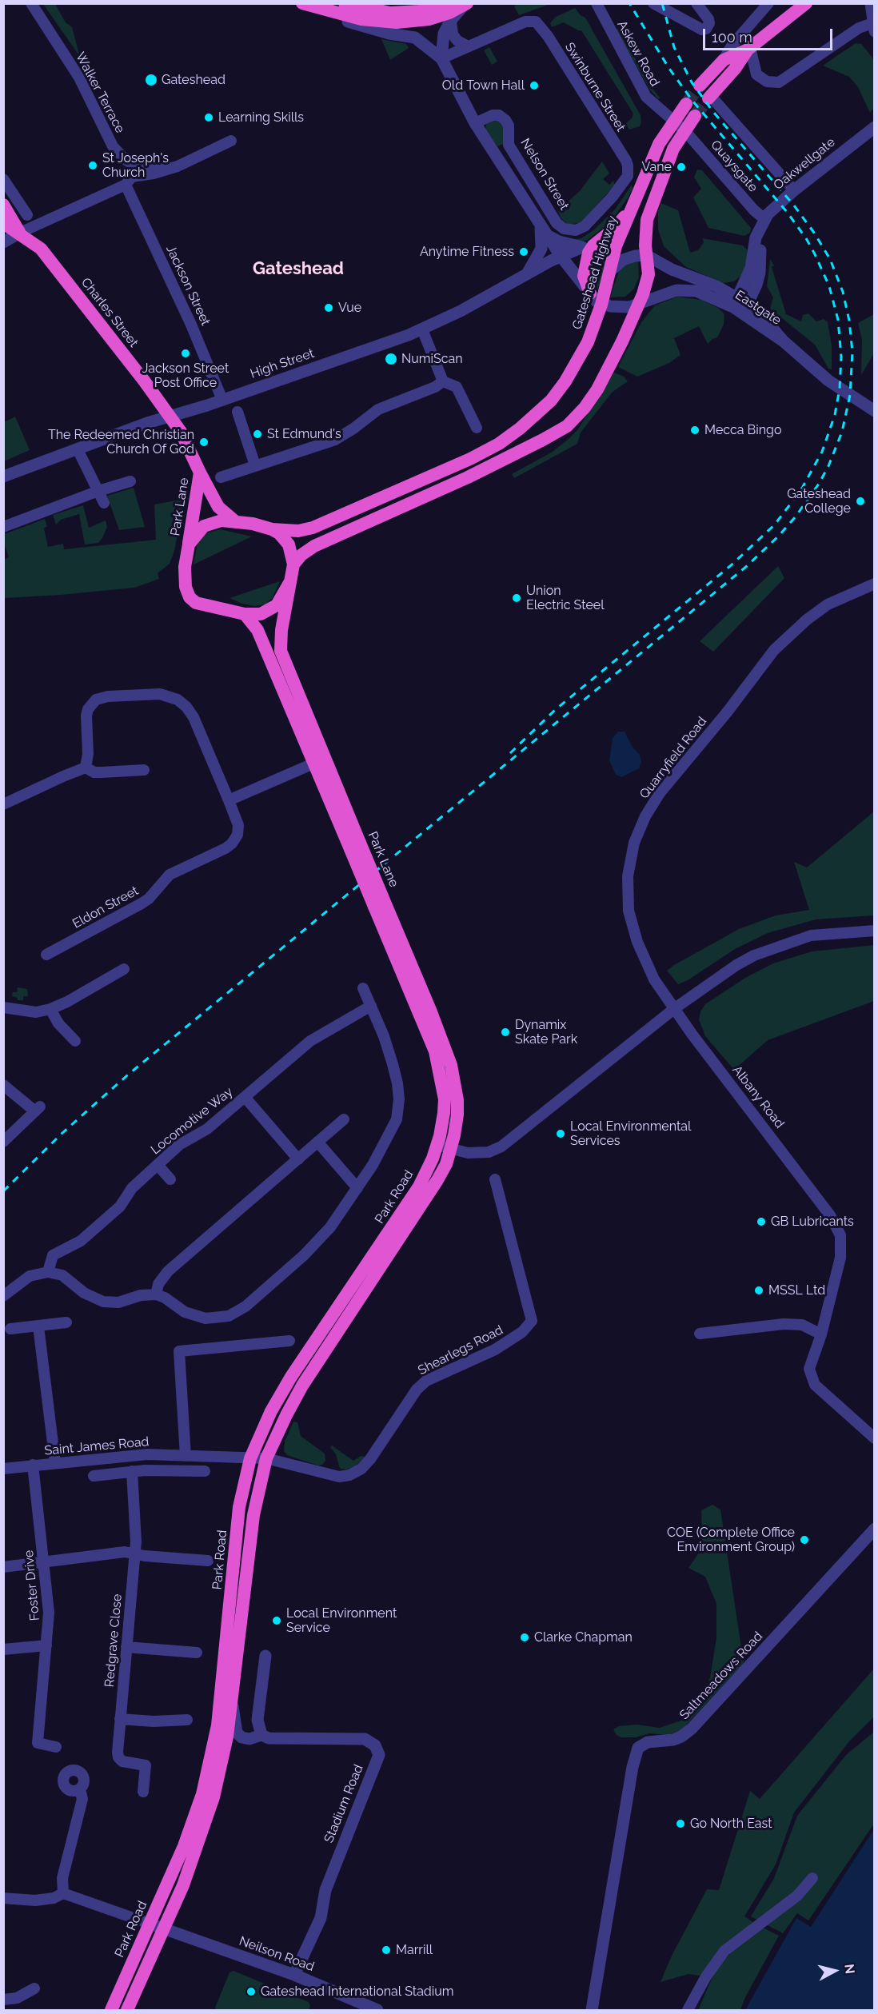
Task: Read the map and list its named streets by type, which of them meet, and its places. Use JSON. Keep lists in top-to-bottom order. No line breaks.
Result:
{"streets":{"highway":["Gateshead Highway","Charles Street","Park Lane","Park Road"],"street":["Askew Road","Swinburne Street","Walker Terrace","Oakwellgate","Quaysgate","Nelson Street","Jackson Street","Eastgate","High Street","Quarryfield Road","Eldon Street","Albany Road","Locomotive Way","Shearlegs Road","Saint James Road","Foster Drive","Redgrave Close","Saltmeadows Road","Stadium Road","Neilson Road"]},"crossings":[["Askew Road","Quaysgate"],["Askew Road","Gateshead Highway"],["Swinburne Street","Nelson Street"],["Oakwellgate","Quaysgate"],["Gateshead Highway","Eastgate"],["Gateshead Highway","Park Lane"],["Jackson Street","High Street"],["Charles Street","High Street"],["Charles Street","Park Lane"],["High Street","Park Lane"],["Park Lane","Park Road"],["Quarryfield Road","Albany Road"],["Park Road","Shearlegs Road"],["Park Road","Saint James Road"],["Park Road","Neilson Road"],["Shearlegs Road","Saint James Road"],["Saint James Road","Foster Drive"],["Stadium Road","Neilson Road"]],"districts":["Gateshead"],"places":["Gateshead","Old Town Hall","Learning Skills","St Joseph's Church","Vane","Anytime Fitness","Vue","Jackson Street Post Office","NumiScan","Mecca Bingo","St Edmund's","The Redeemed Christian Church Of God","Gateshead College","Union Electric Steel","Dynamix Skate Park","Local Environmental Services","GB Lubricants","MSSL Ltd","COE (Complete Office Environment Group)","Local Environment Service","Clarke Chapman","Go North East","Marrill","Gateshead International Stadium"],"scale_bar":"100 m","north":"right"}
